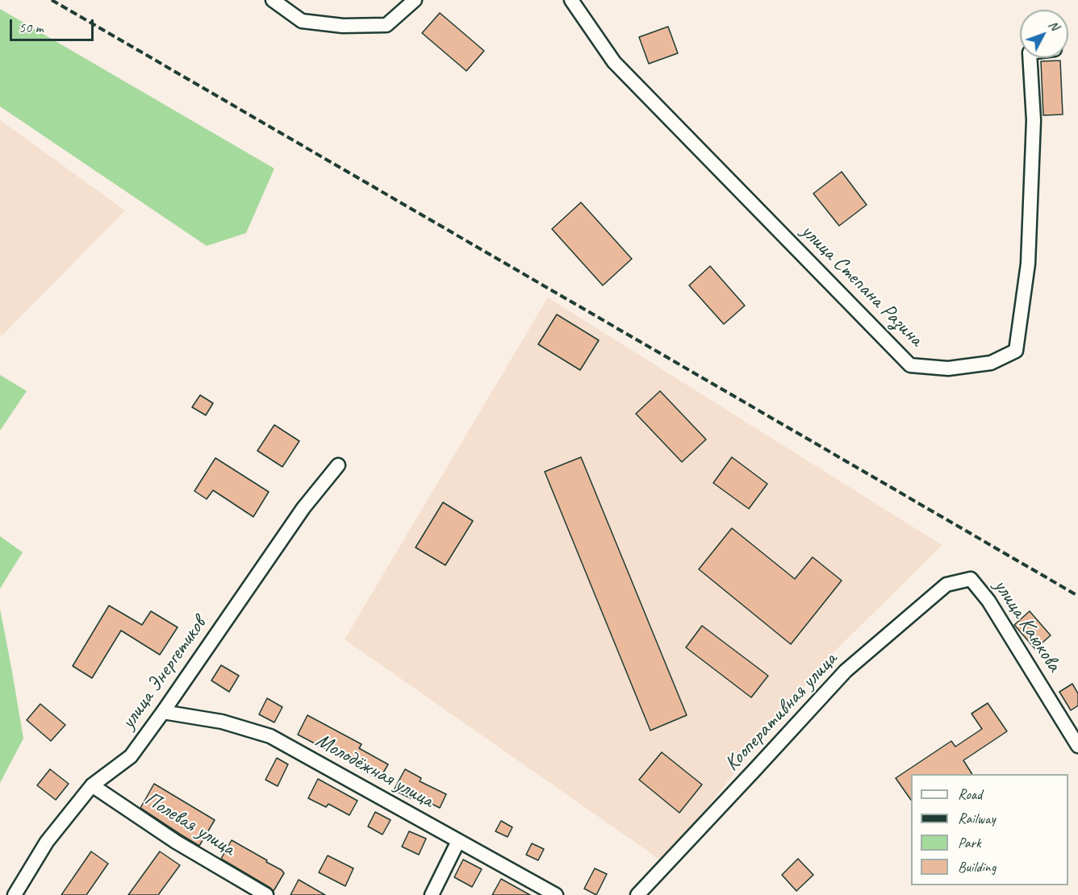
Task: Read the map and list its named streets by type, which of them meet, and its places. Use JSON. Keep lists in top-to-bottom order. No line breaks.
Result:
{"streets":{"street":["улица Степана Разина","улица Каюкова","улица Энергетиков","Кооперативная улица","Молодёжная улица","Полевая улица"]},"crossings":[["улица Каюкова","Кооперативная улица"],["улица Энергетиков","Молодёжная улица"],["улица Энергетиков","Полевая улица"]],"legend":["Road","Railway","Park","Building"],"scale_bar":"50 m","north":"top right"}
